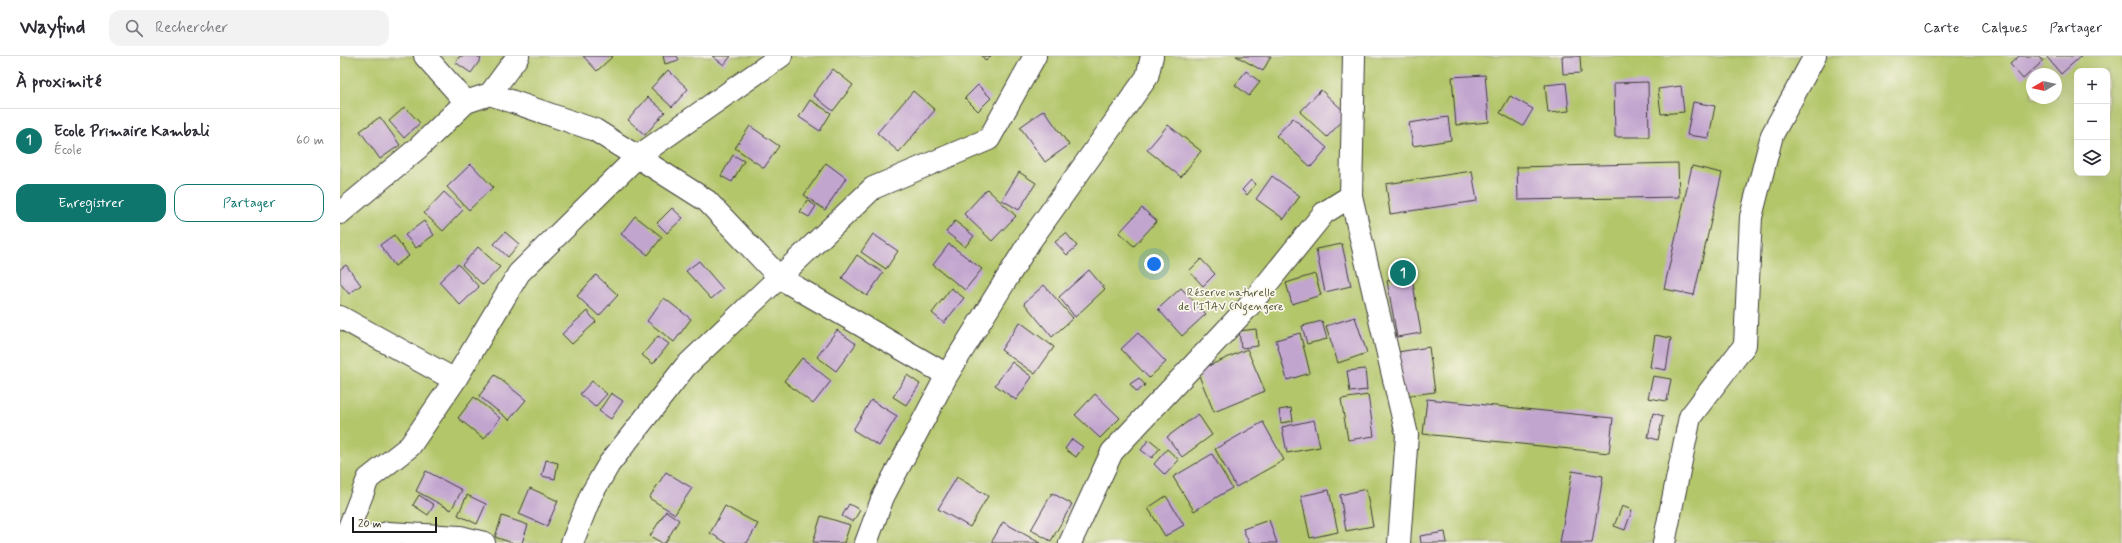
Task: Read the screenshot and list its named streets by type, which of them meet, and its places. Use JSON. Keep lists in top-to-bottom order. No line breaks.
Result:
{"parks":["Réserve naturelle de l'ITAV (Ngengere"],"scale_bar":"20 m","north":"left","page":{"header":"Wayfind","search":"Rechercher","nav":["Carte","Calques","Partager"],"heading":"À proximité","map_buttons":["+","−"],"list":[{"mark":"1","name":"Ecole Primaire Kambali","note":"École","value":"60 m"}],"buttons":["Enregistrer","Partager"],"pins":"1","scale":"20 m"}}
